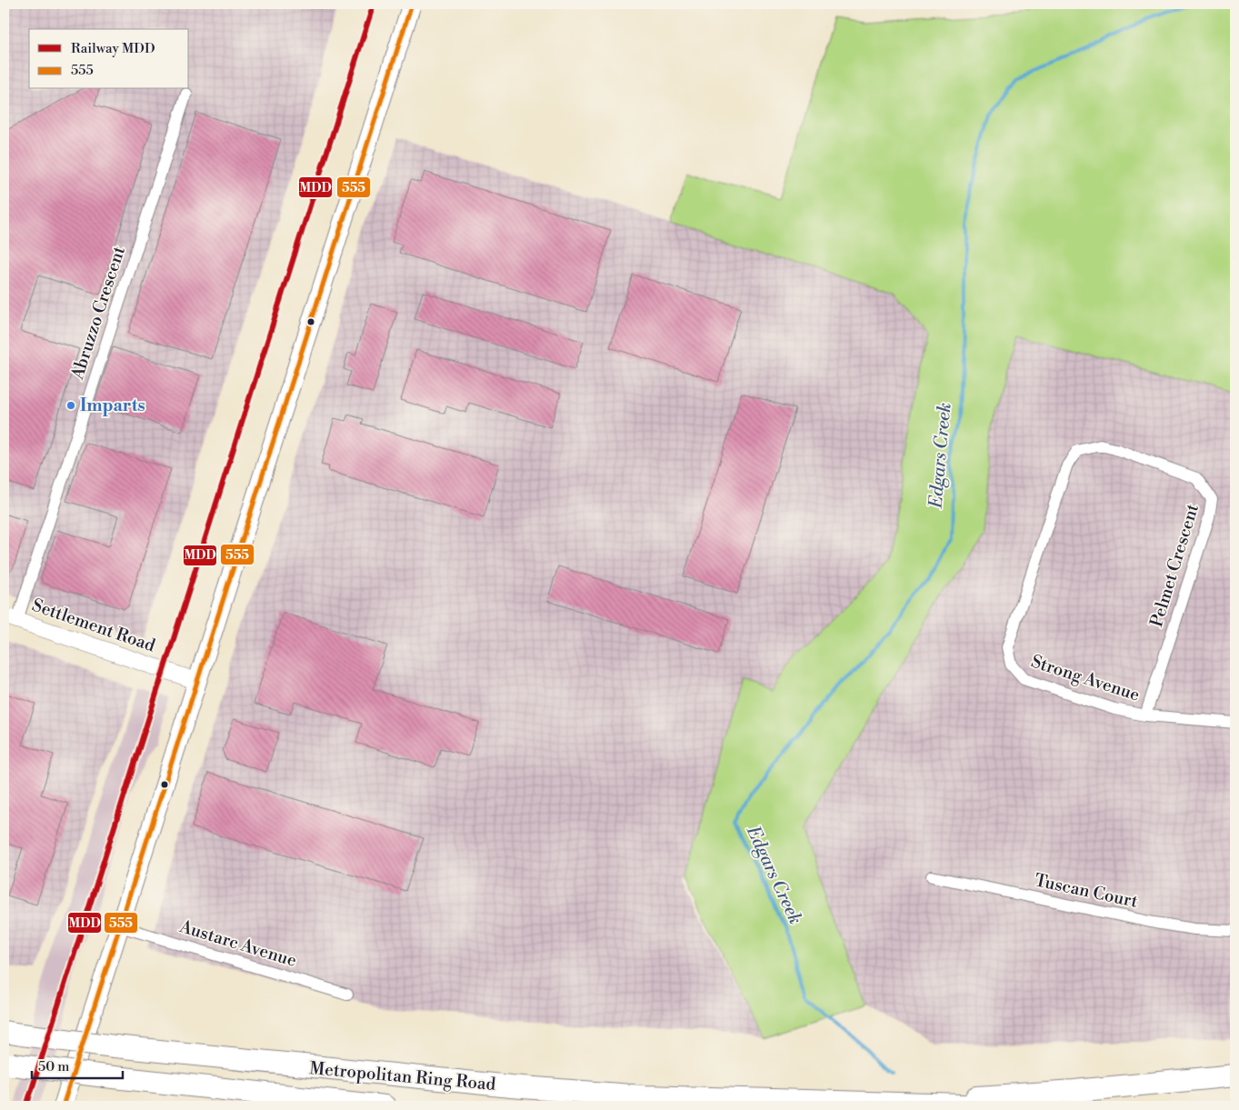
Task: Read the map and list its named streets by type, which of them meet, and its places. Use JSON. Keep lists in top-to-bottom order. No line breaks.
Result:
{"streets":{"highway":["Metropolitan Ring Road"],"main road":["Settlement Road"],"street":["Abruzzo Crescent","Pelmet Crescent","Strong Avenue","Tuscan Court","Austarc Avenue"]},"crossings":[["Abruzzo Crescent","Settlement Road"],["Pelmet Crescent","Strong Avenue"]],"water":["Edgars Creek"],"places":["Imparts"],"lines":["rail line MDD","transit line 555"],"legend":["Railway MDD","555"],"scale_bar":"50 m"}
